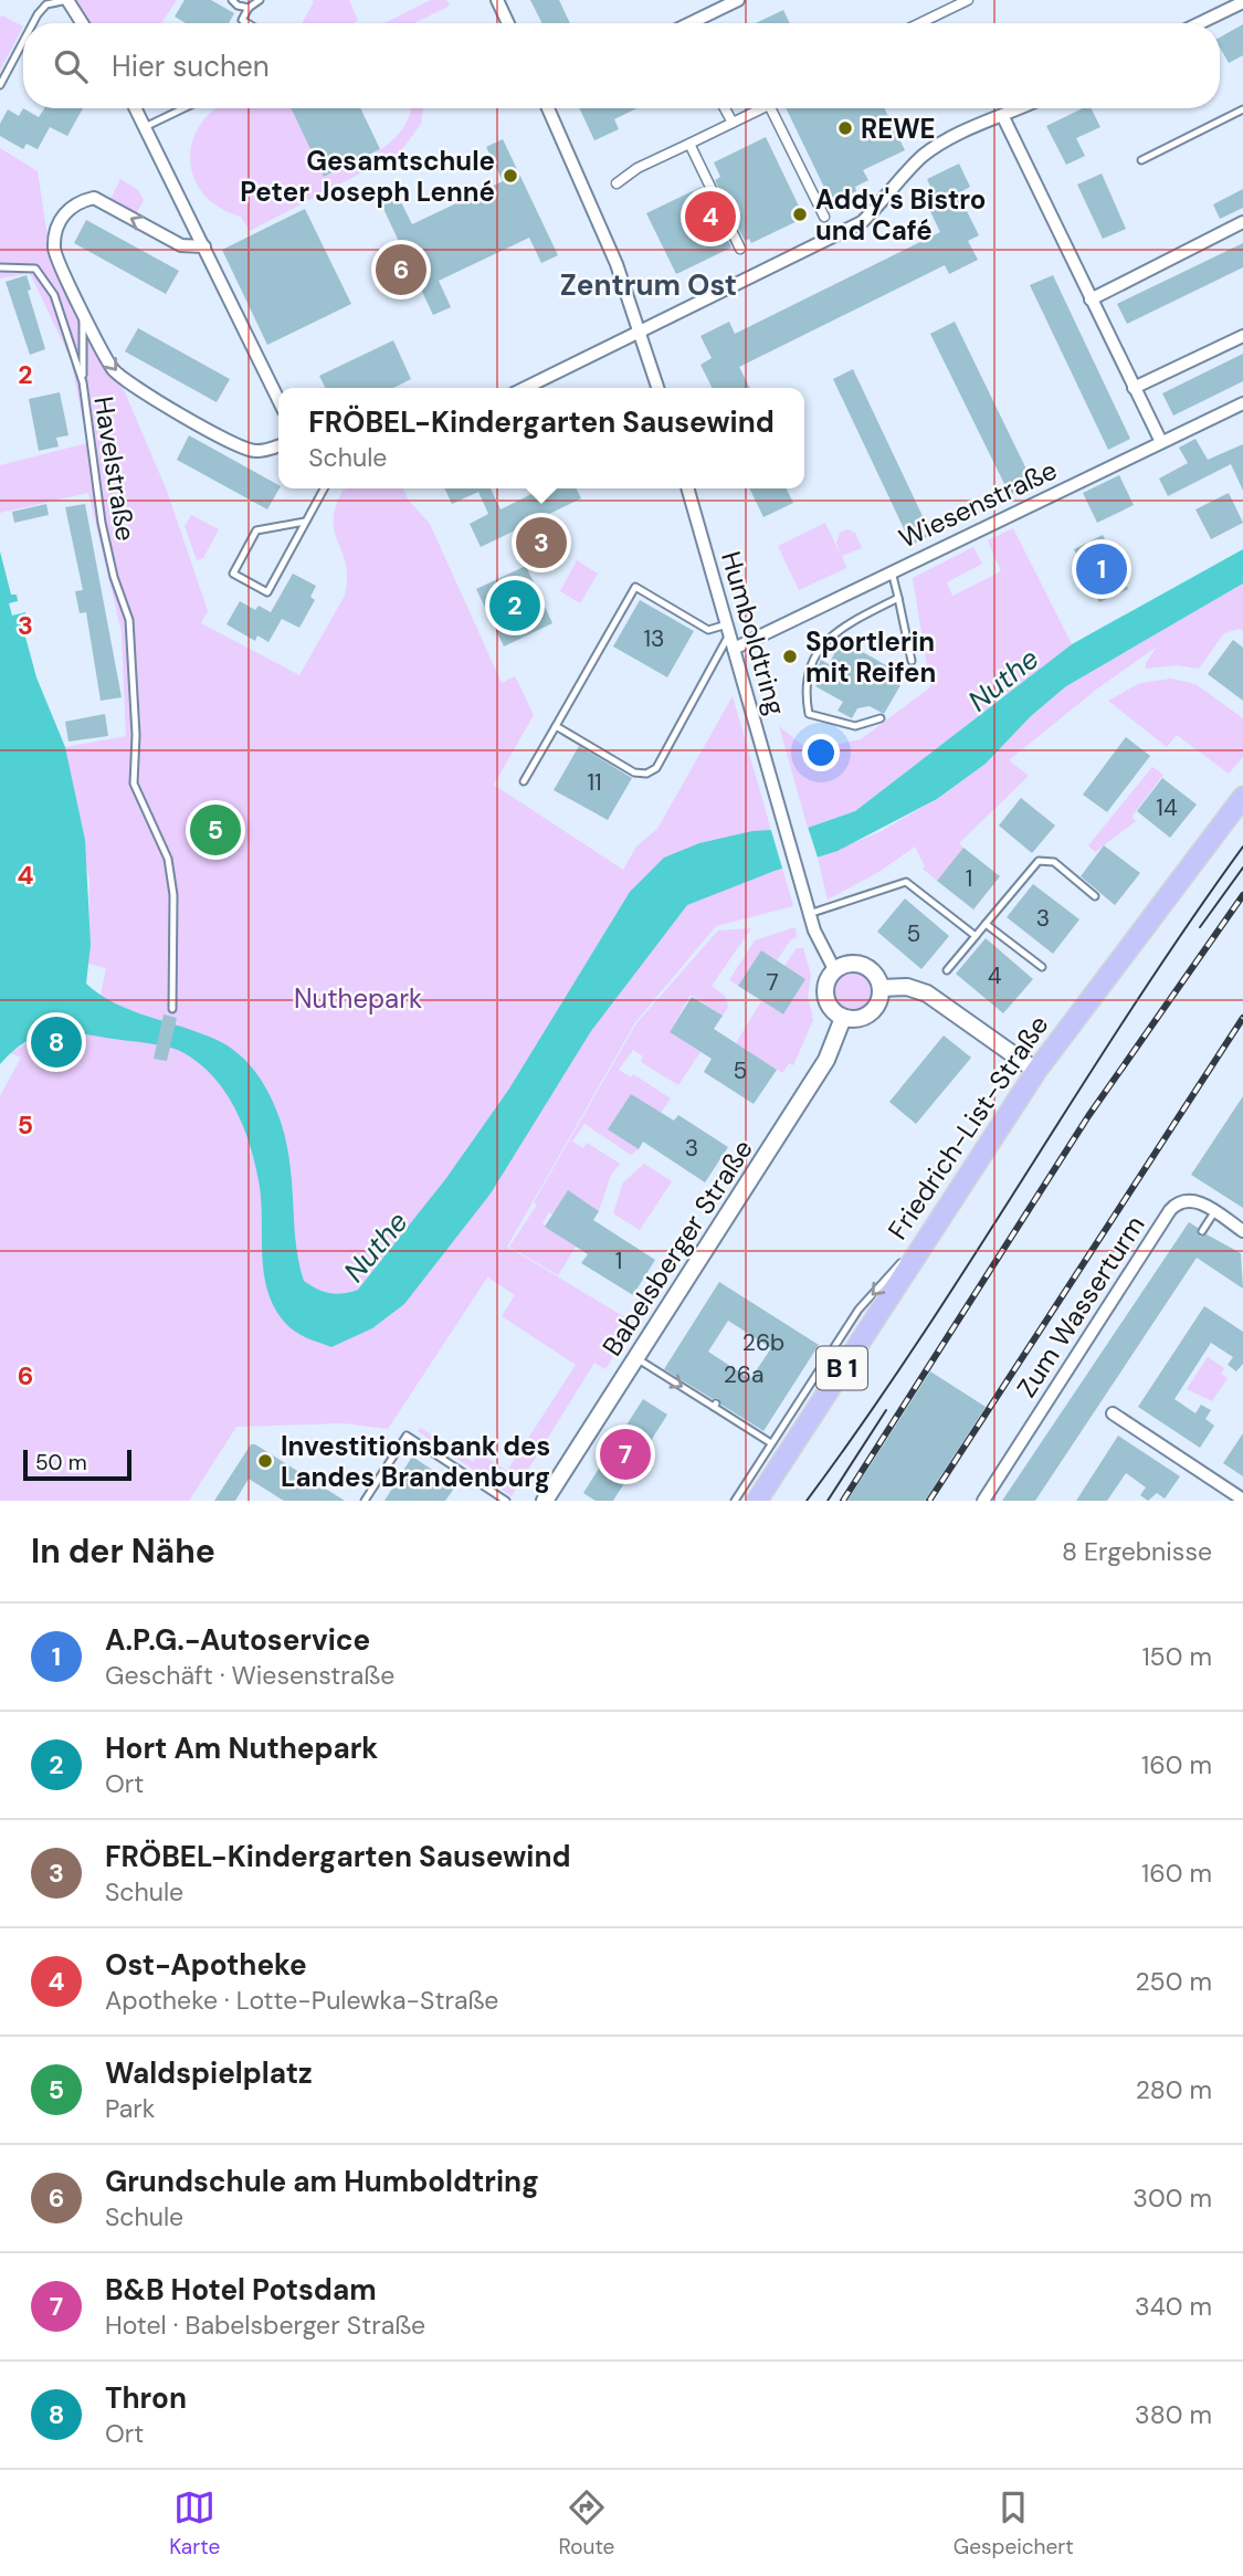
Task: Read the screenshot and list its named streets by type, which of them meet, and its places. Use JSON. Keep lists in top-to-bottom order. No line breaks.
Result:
{"streets":{"main road":["Friedrich-List-Straße","B 1"],"street":["Wiesenstraße","Humboldtring","Babelsberger Straße","Zum Wasserturm"],"lane":["Havelstraße"]},"crossings":[["Wiesenstraße","Humboldtring"],["Humboldtring","Babelsberger Straße"]],"districts":["Zentrum Ost"],"water":["Nuthe"],"parks":["Nuthepark"],"places":["REWE","Gesamtschule Peter Joseph Lenné","Addy's Bistro und Café","Sportlerin mit Reifen","Investitionsbank des Landes Brandenburg"],"house_numbers":["13","11","14","1","3","5","4","7","5","3","1","26b","26a"],"scale_bar":"50 m","page":{"search":"Hier suchen","pins":["4","6","3","1","2","5","8","7"],"popup":["FRÖBEL-Kindergarten Sausewind","Schule"],"scale":"50 m","heading":["In der Nähe","8 Ergebnisse"],"list":[{"mark":"1","name":"A.P.G.-Autoservice","note":"Geschäft · Wiesenstraße","value":"150 m"},{"mark":"2","name":"Hort Am Nuthepark","note":"Ort","value":"160 m"},{"mark":"3","name":"FRÖBEL-Kindergarten Sausewind","note":"Schule","value":"160 m"},{"mark":"4","name":"Ost-Apotheke","note":"Apotheke · Lotte-Pulewka-Straße","value":"250 m"},{"mark":"5","name":"Waldspielplatz","note":"Park","value":"280 m"},{"mark":"6","name":"Grundschule am Humboldtring","note":"Schule","value":"300 m"},{"mark":"7","name":"B&B Hotel Potsdam","note":"Hotel · Babelsberger Straße","value":"340 m"},{"mark":"8","name":"Thron","note":"Ort","value":"380 m"}],"nav":["Karte","Route","Gespeichert"]},"grid":{"rows":["2","3","4","5","6"]}}
